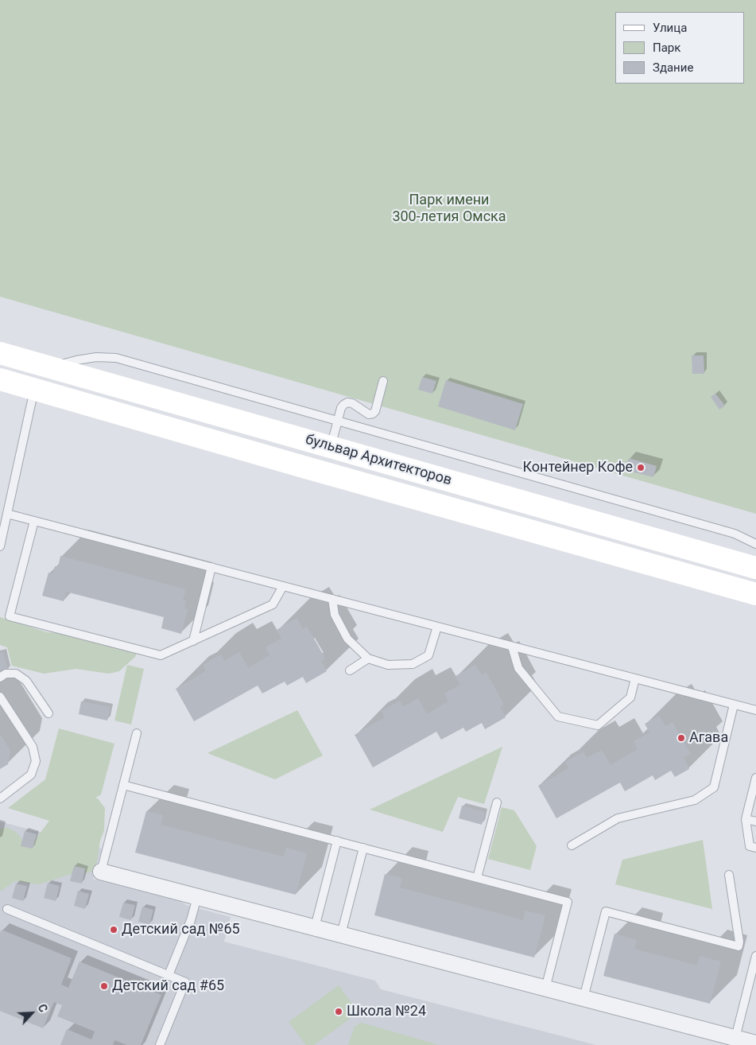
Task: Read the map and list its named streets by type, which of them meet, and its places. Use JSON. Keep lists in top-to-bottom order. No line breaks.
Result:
{"streets":{"main road":["бульвар Архитекторов"]},"parks":["Парк имени 300-летия Омска"],"places":["Контейнер Кофе","Агава","Детский сад №65","Детский сад #65","Школа №24"],"legend":["Улица","Парк","Здание"],"north":"top right"}
